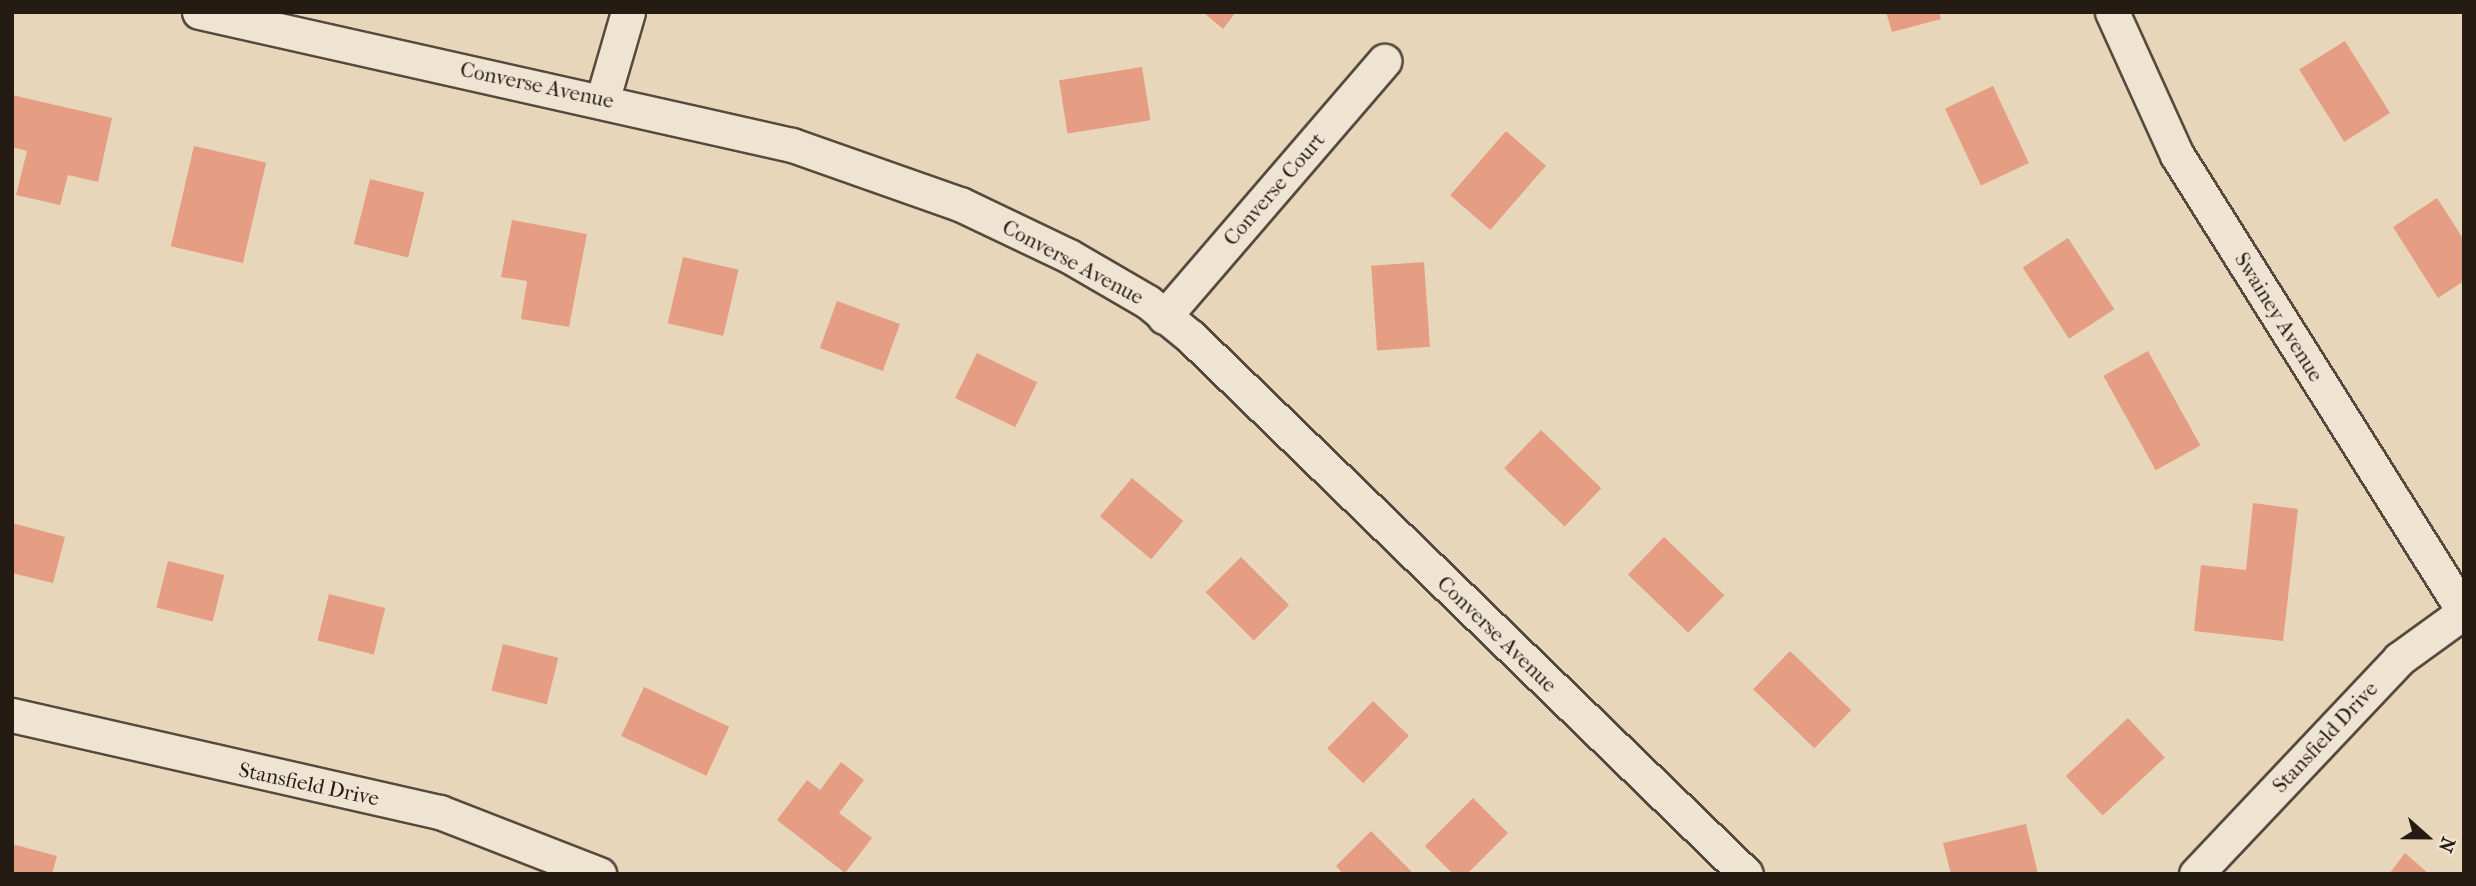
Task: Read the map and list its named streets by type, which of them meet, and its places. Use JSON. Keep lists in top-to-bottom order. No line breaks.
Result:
{"streets":{"street":["Converse Avenue","Converse Court","Swainey Avenue","Stansfield Drive"]},"crossings":[["Converse Avenue","Converse Court"],["Swainey Avenue","Stansfield Drive"]],"north":"right"}
